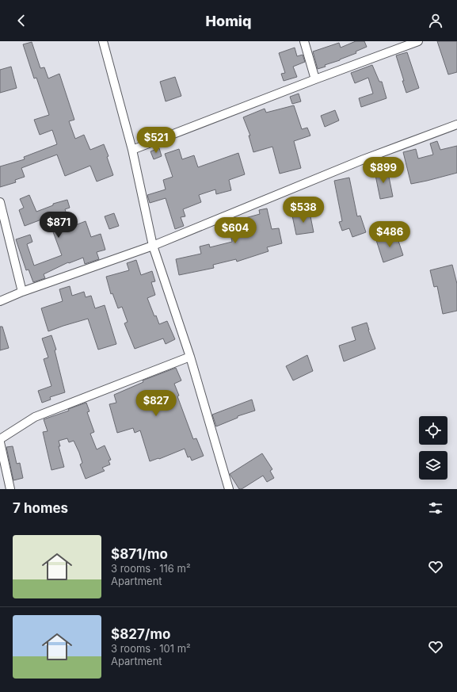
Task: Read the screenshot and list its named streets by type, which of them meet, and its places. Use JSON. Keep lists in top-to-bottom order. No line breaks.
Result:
{"page":{"header":"Homiq","price":["$521","$899","$538","$871","$604","$486","$827"],"heading":"7 homes","list":[{"name":"$871/mo","note":"3 rooms · 116 m² · Apartment"},{"name":"$827/mo","note":"3 rooms · 101 m² · Apartment"}]}}
